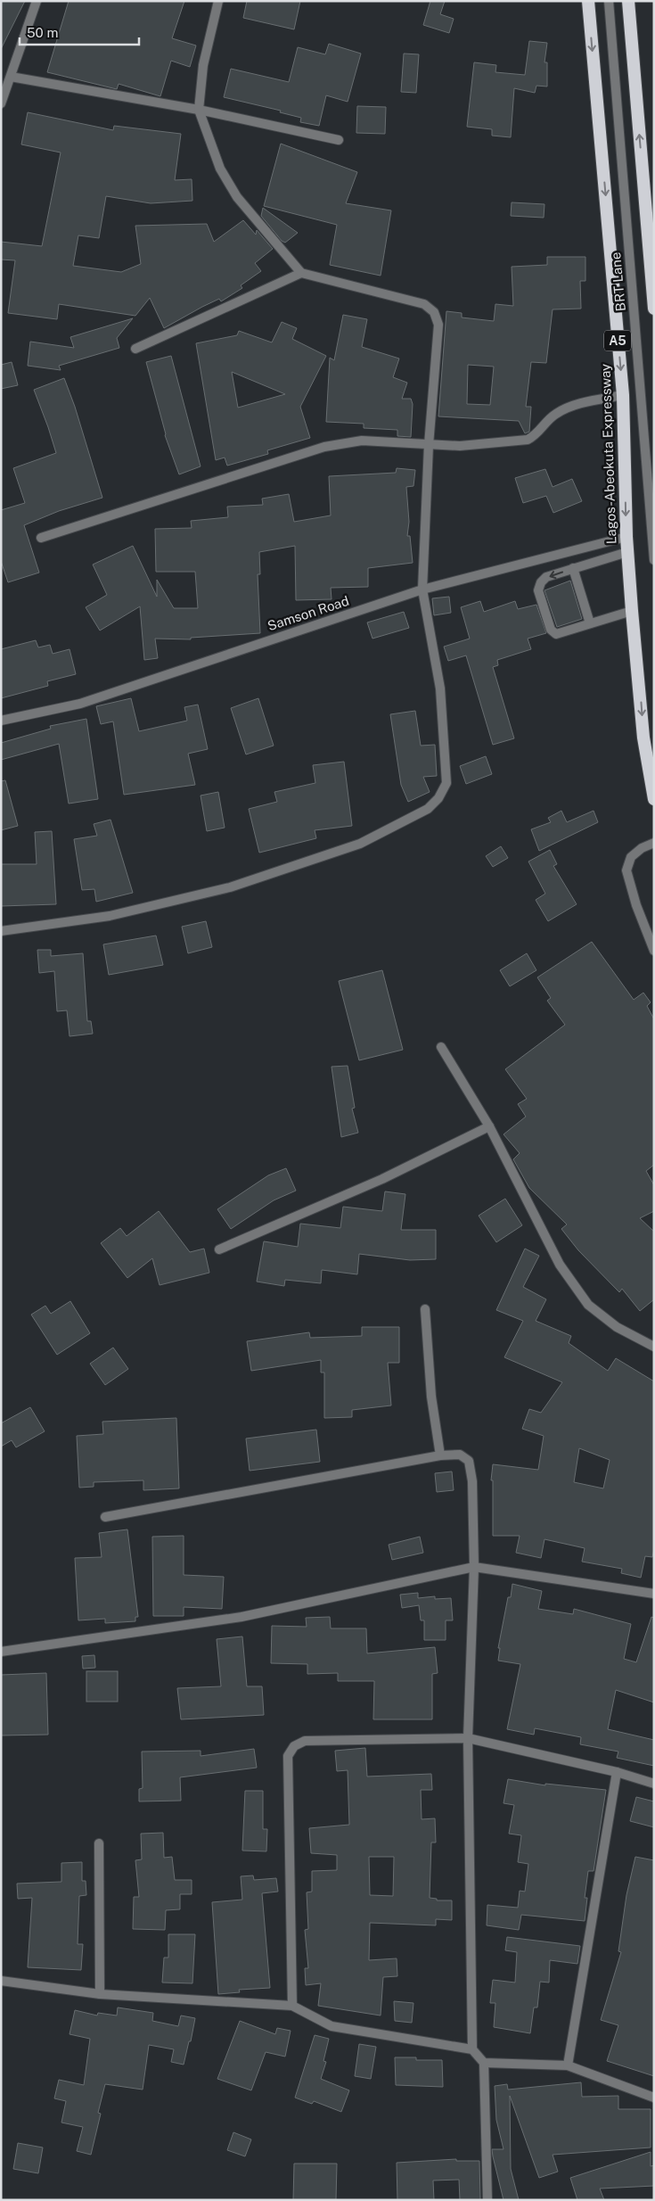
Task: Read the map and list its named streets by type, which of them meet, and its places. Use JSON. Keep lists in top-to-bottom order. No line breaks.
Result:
{"streets":{"highway":["A5","Lagos-Abeokuta Expressway"],"street":["BRT Lane","Samson Road"]},"crossings":[["Lagos-Abeokuta Expressway","Samson Road"]],"scale_bar":"50 m"}
